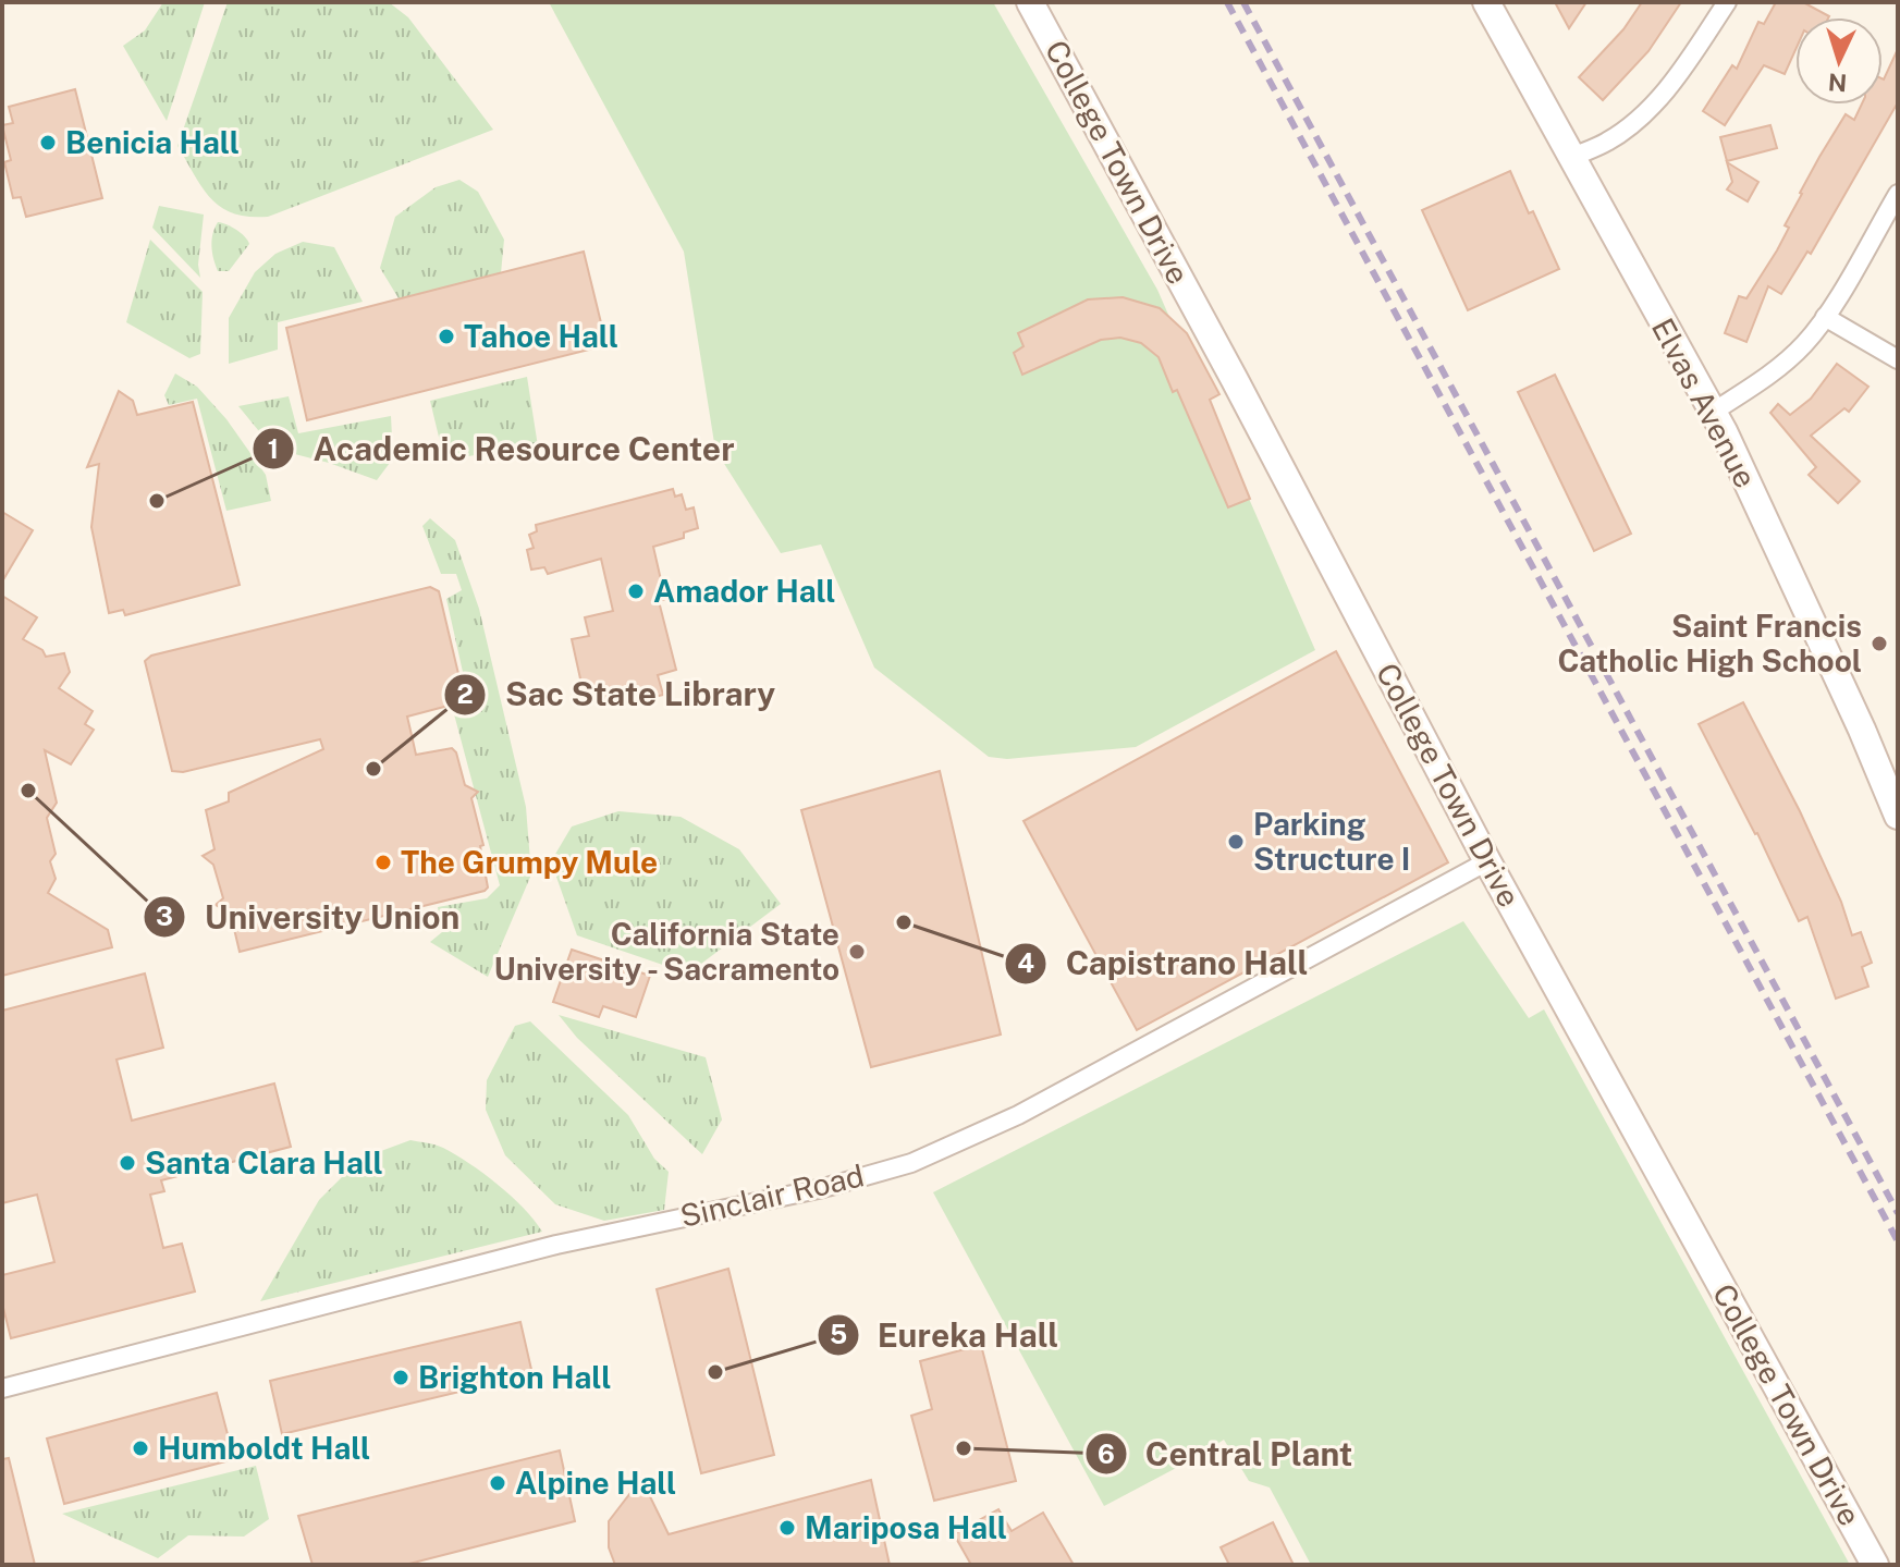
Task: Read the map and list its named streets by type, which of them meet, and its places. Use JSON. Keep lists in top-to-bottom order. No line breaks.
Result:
{"streets":{"street":["College Town Drive","Elvas Avenue","Sinclair Road"]},"crossings":[["College Town Drive","Sinclair Road"]],"places":["Benicia Hall","Tahoe Hall","Academic Resource Center","Amador Hall","Saint Francis Catholic High School","Sac State Library","University Union","Parking Structure I","The Grumpy Mule","Capistrano Hall","California State University - Sacramento","Santa Clara Hall","Eureka Hall","Brighton Hall","Humboldt Hall","Central Plant","Alpine Hall","Mariposa Hall"],"north":"bottom"}
